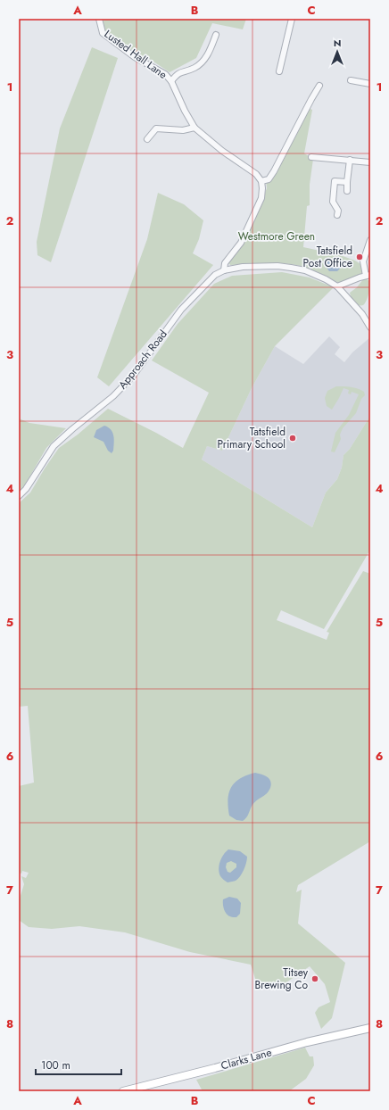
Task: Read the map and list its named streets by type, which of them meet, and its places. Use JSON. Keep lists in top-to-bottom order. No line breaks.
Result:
{"streets":{"main road":["Clarks Lane"],"street":["Lusted Hall Lane","Approach Road"]},"parks":["Westmore Green"],"places":["Tatsfield Post Office","Tatsfield Primary School","Titsey Brewing Co"],"scale_bar":"100 m","north":"top","grid":{"columns":["A","B","C"],"rows":["1","2","3","4","5","6","7","8"]}}
